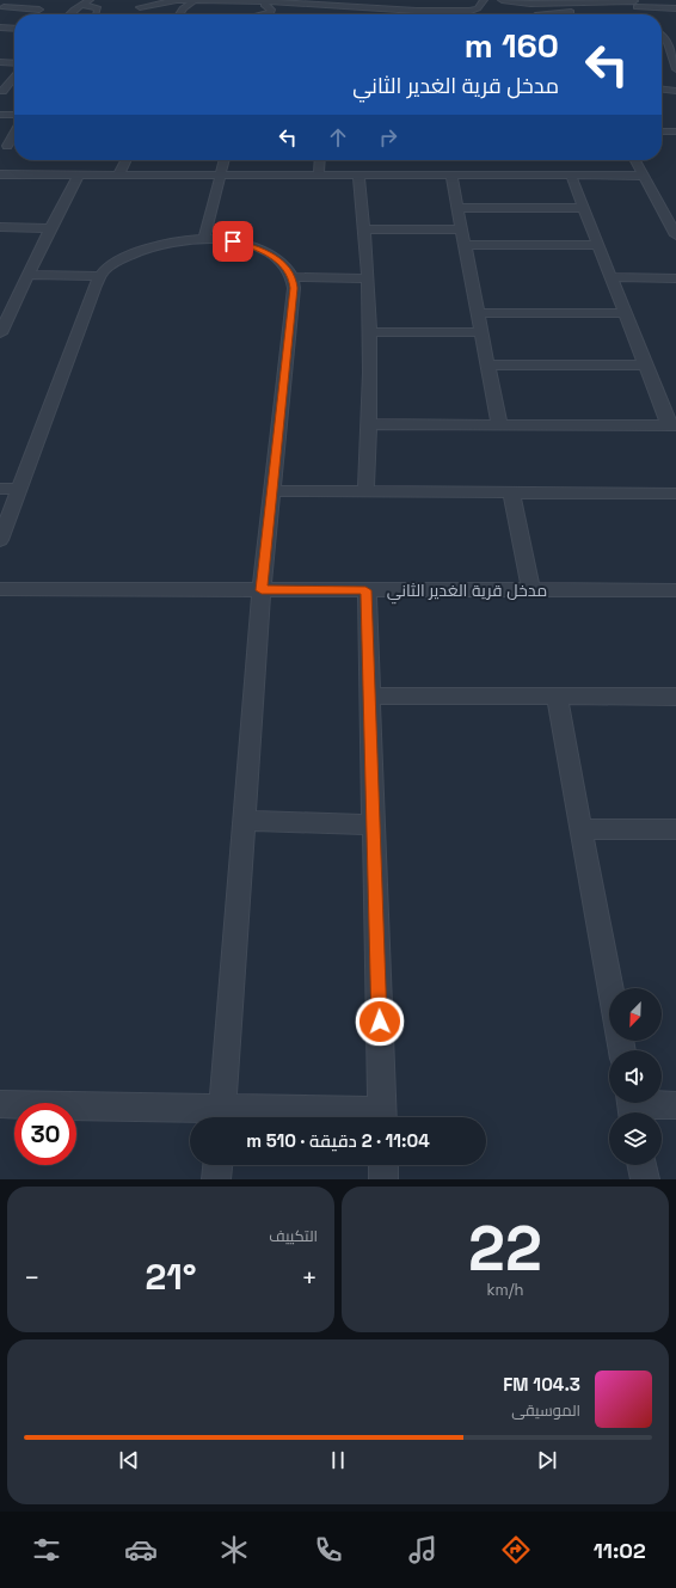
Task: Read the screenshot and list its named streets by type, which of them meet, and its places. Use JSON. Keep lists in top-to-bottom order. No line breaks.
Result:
{"streets":{"street":["مدخل قرية الغدير الثاني"]},"north":"bottom left","page":{"turn":["160 m","مدخل قرية الغدير الثاني"],"limit":"30","trip":"11:04 · 2 دقيقة · 510 m","tile":[["22","km/h"],"التكييف"],"heat":["−","21°","+"],"song":["104.3 FM","الموسيقى"],"tabs":"11:02"}}
